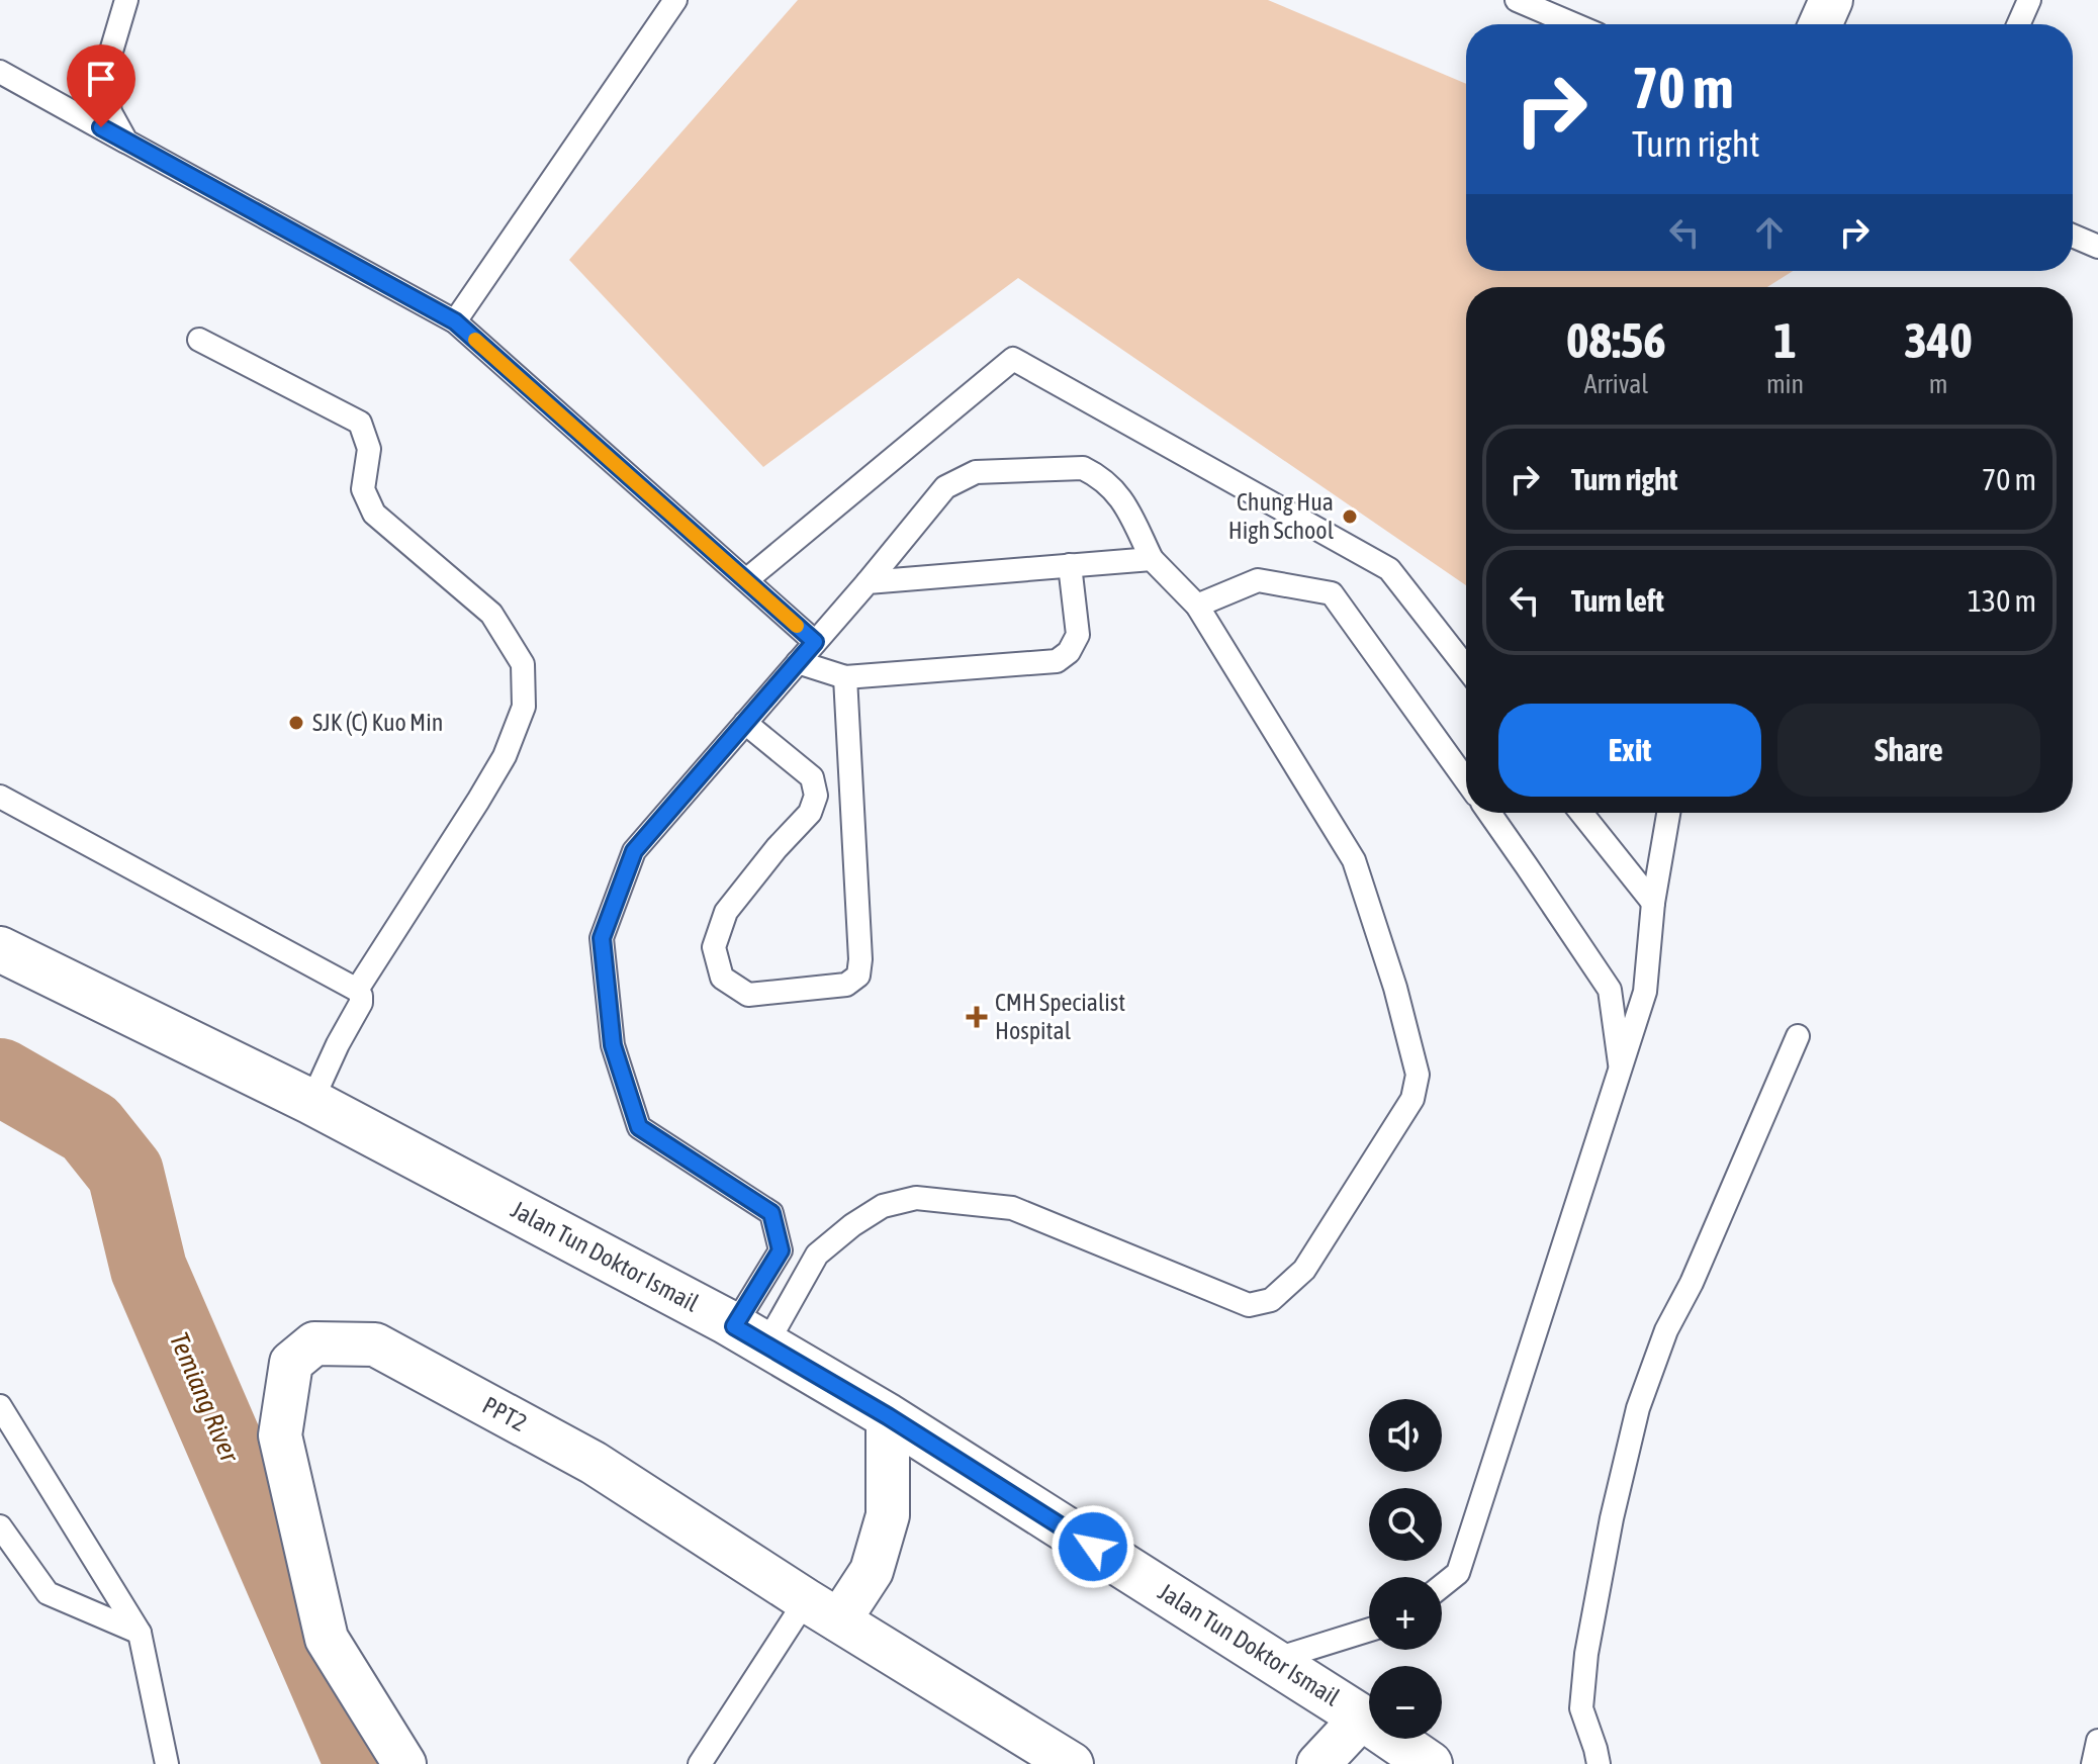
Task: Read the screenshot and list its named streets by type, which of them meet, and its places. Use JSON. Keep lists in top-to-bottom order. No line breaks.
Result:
{"streets":{"highway":["Jalan Tun Doktor Ismail"],"street":["PPT2"]},"water":["Temiang River"],"places":{"other":["Chung Hua High School","SJK (C) Kuo Min"],"health":["CMH Specialist Hospital"]},"page":{"turn":["70 m","Turn right"],"eta":["08:56","Arrival","1","min","340","m"],"list":[{"name":"Turn right","value":"70 m"},{"name":"Turn left","value":"130 m"}],"buttons":["Exit","Share"],"map_buttons":["+","−"]}}
